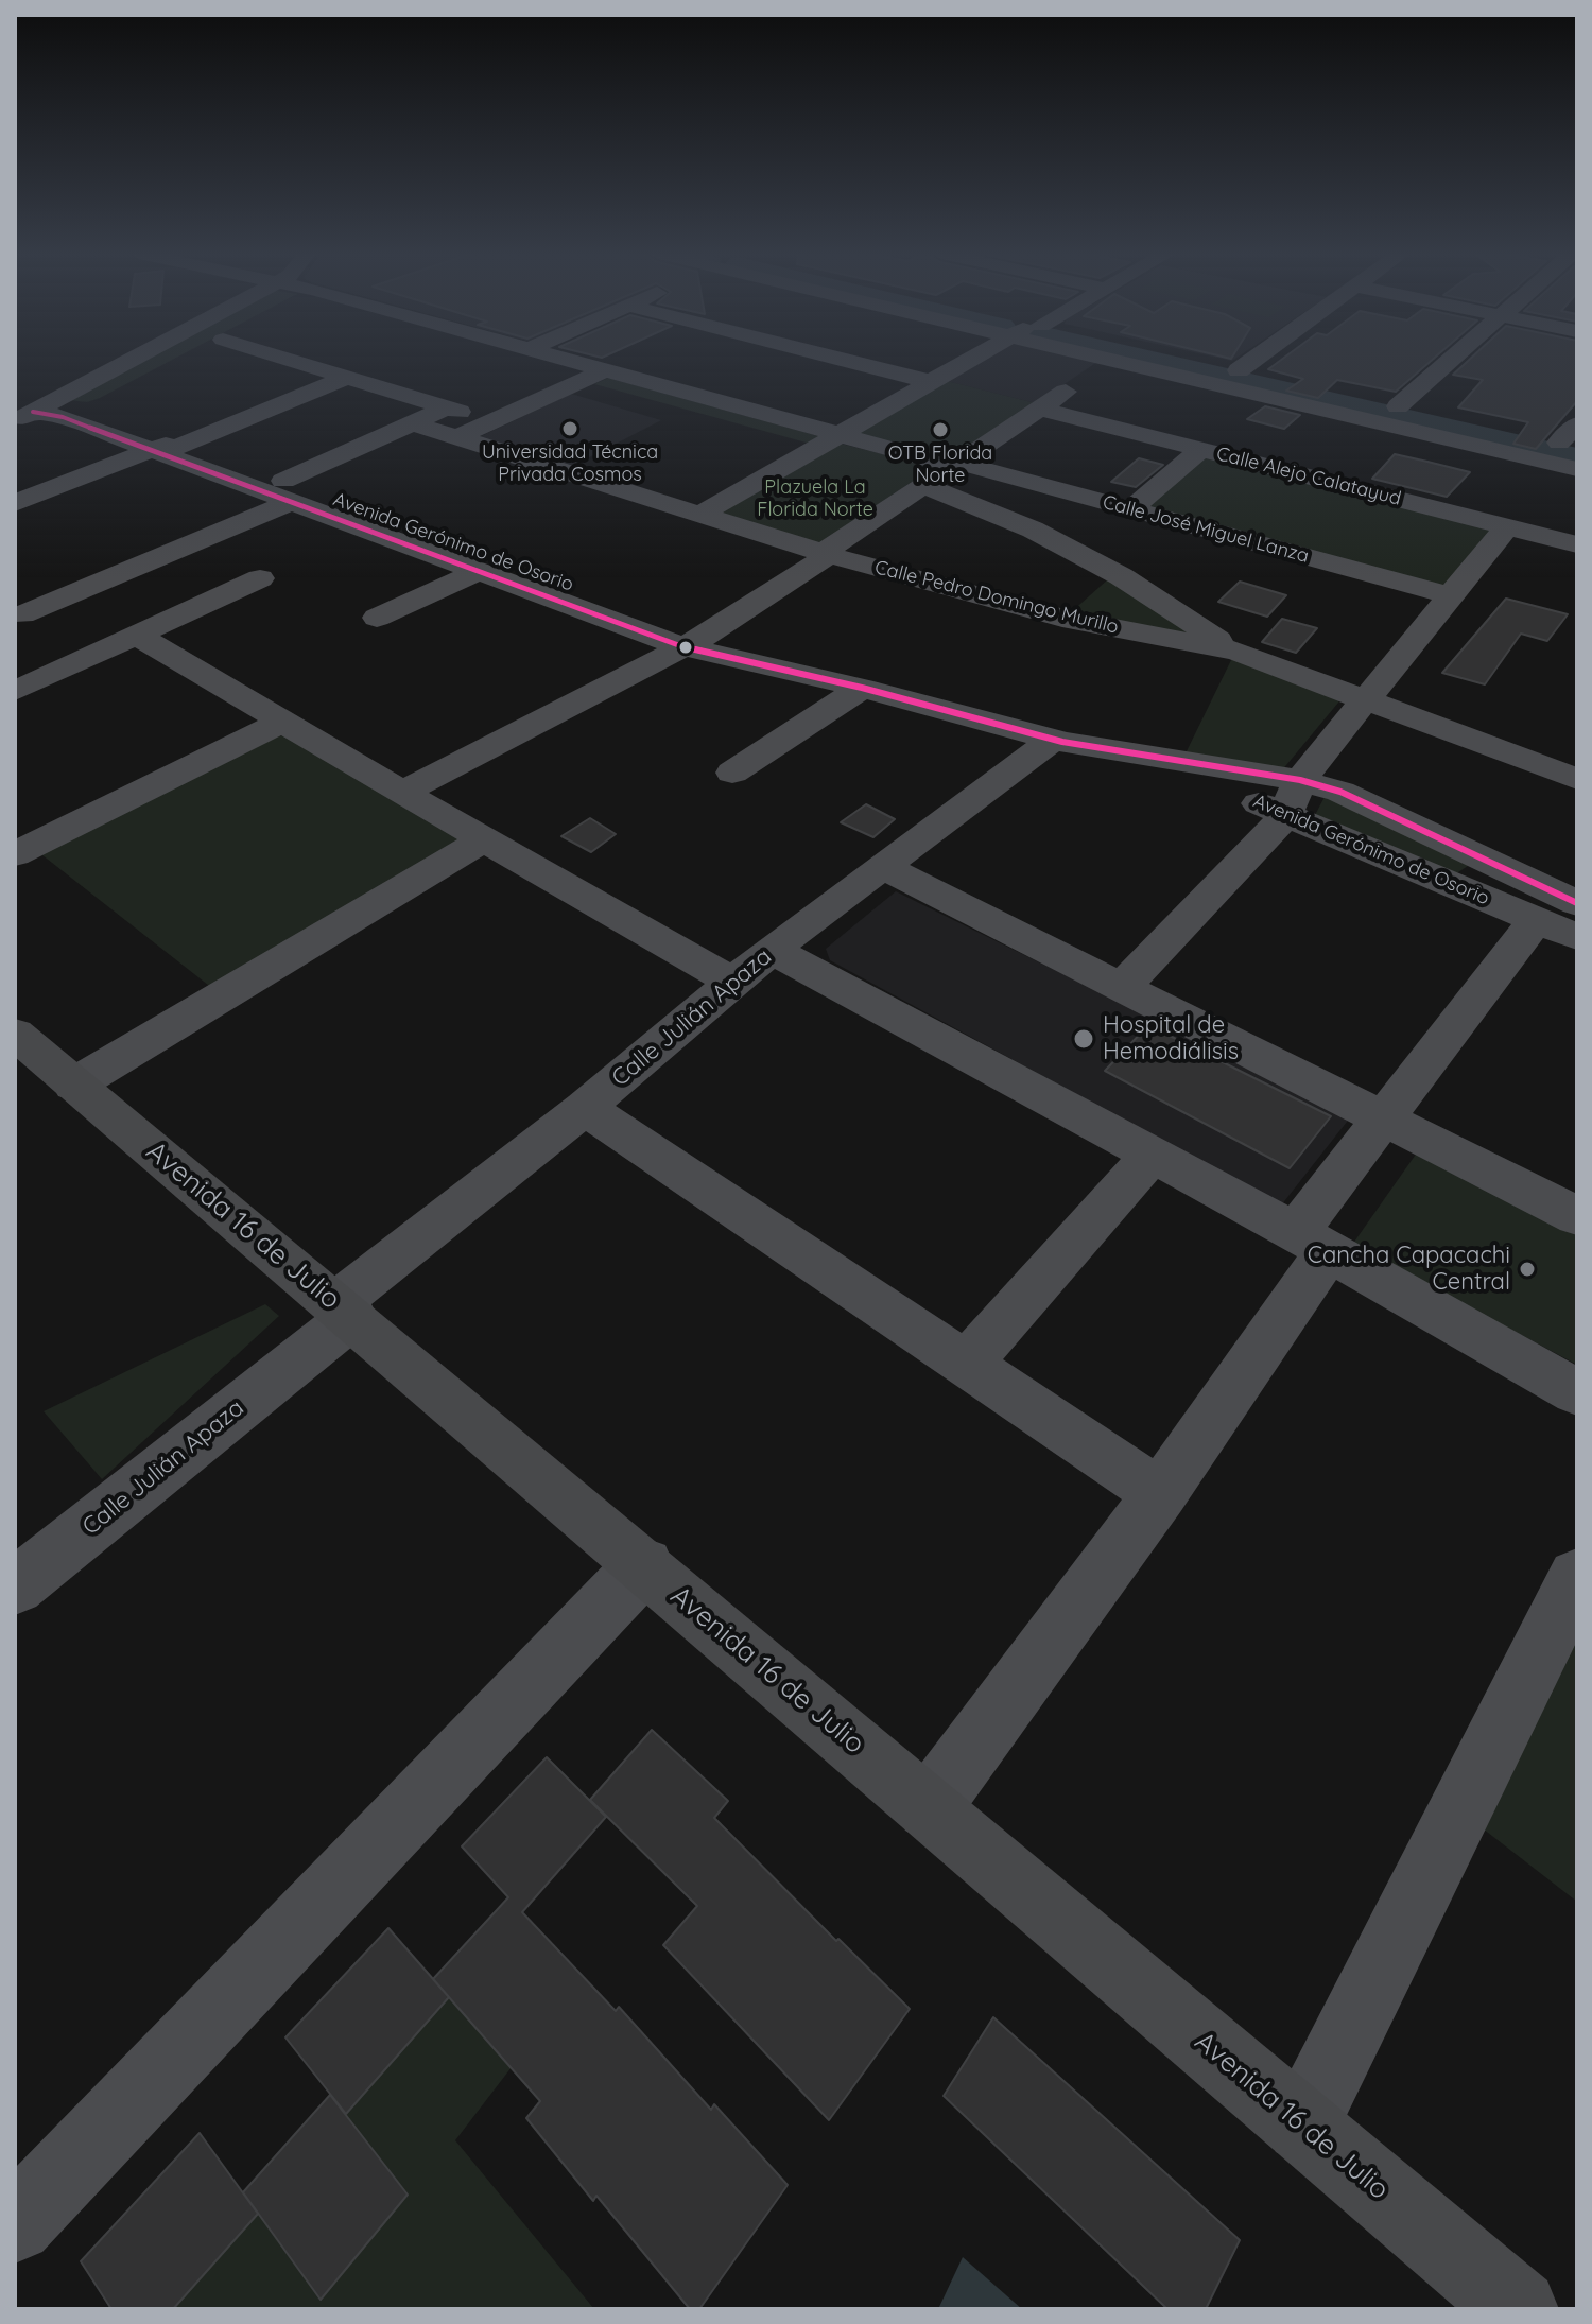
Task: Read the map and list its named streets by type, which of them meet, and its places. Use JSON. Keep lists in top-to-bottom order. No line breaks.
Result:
{"streets":{"main road":["Avenida 16 de Julio"],"street":["Calle Alejo Calatayud","Calle José Miguel Lanza","Avenida Gerónimo de Osorio","Calle Pedro Domingo Murillo","Calle Julián Apaza"]},"crossings":[["Avenida Gerónimo de Osorio","Calle Julián Apaza"],["Calle Julián Apaza","Avenida 16 de Julio"]],"parks":["Plazuela La Florida Norte"],"places":["Universidad Técnica Privada Cosmos","OTB Florida Norte","Hospital de Hemodiálisis","Cancha Capacachi Central"]}
